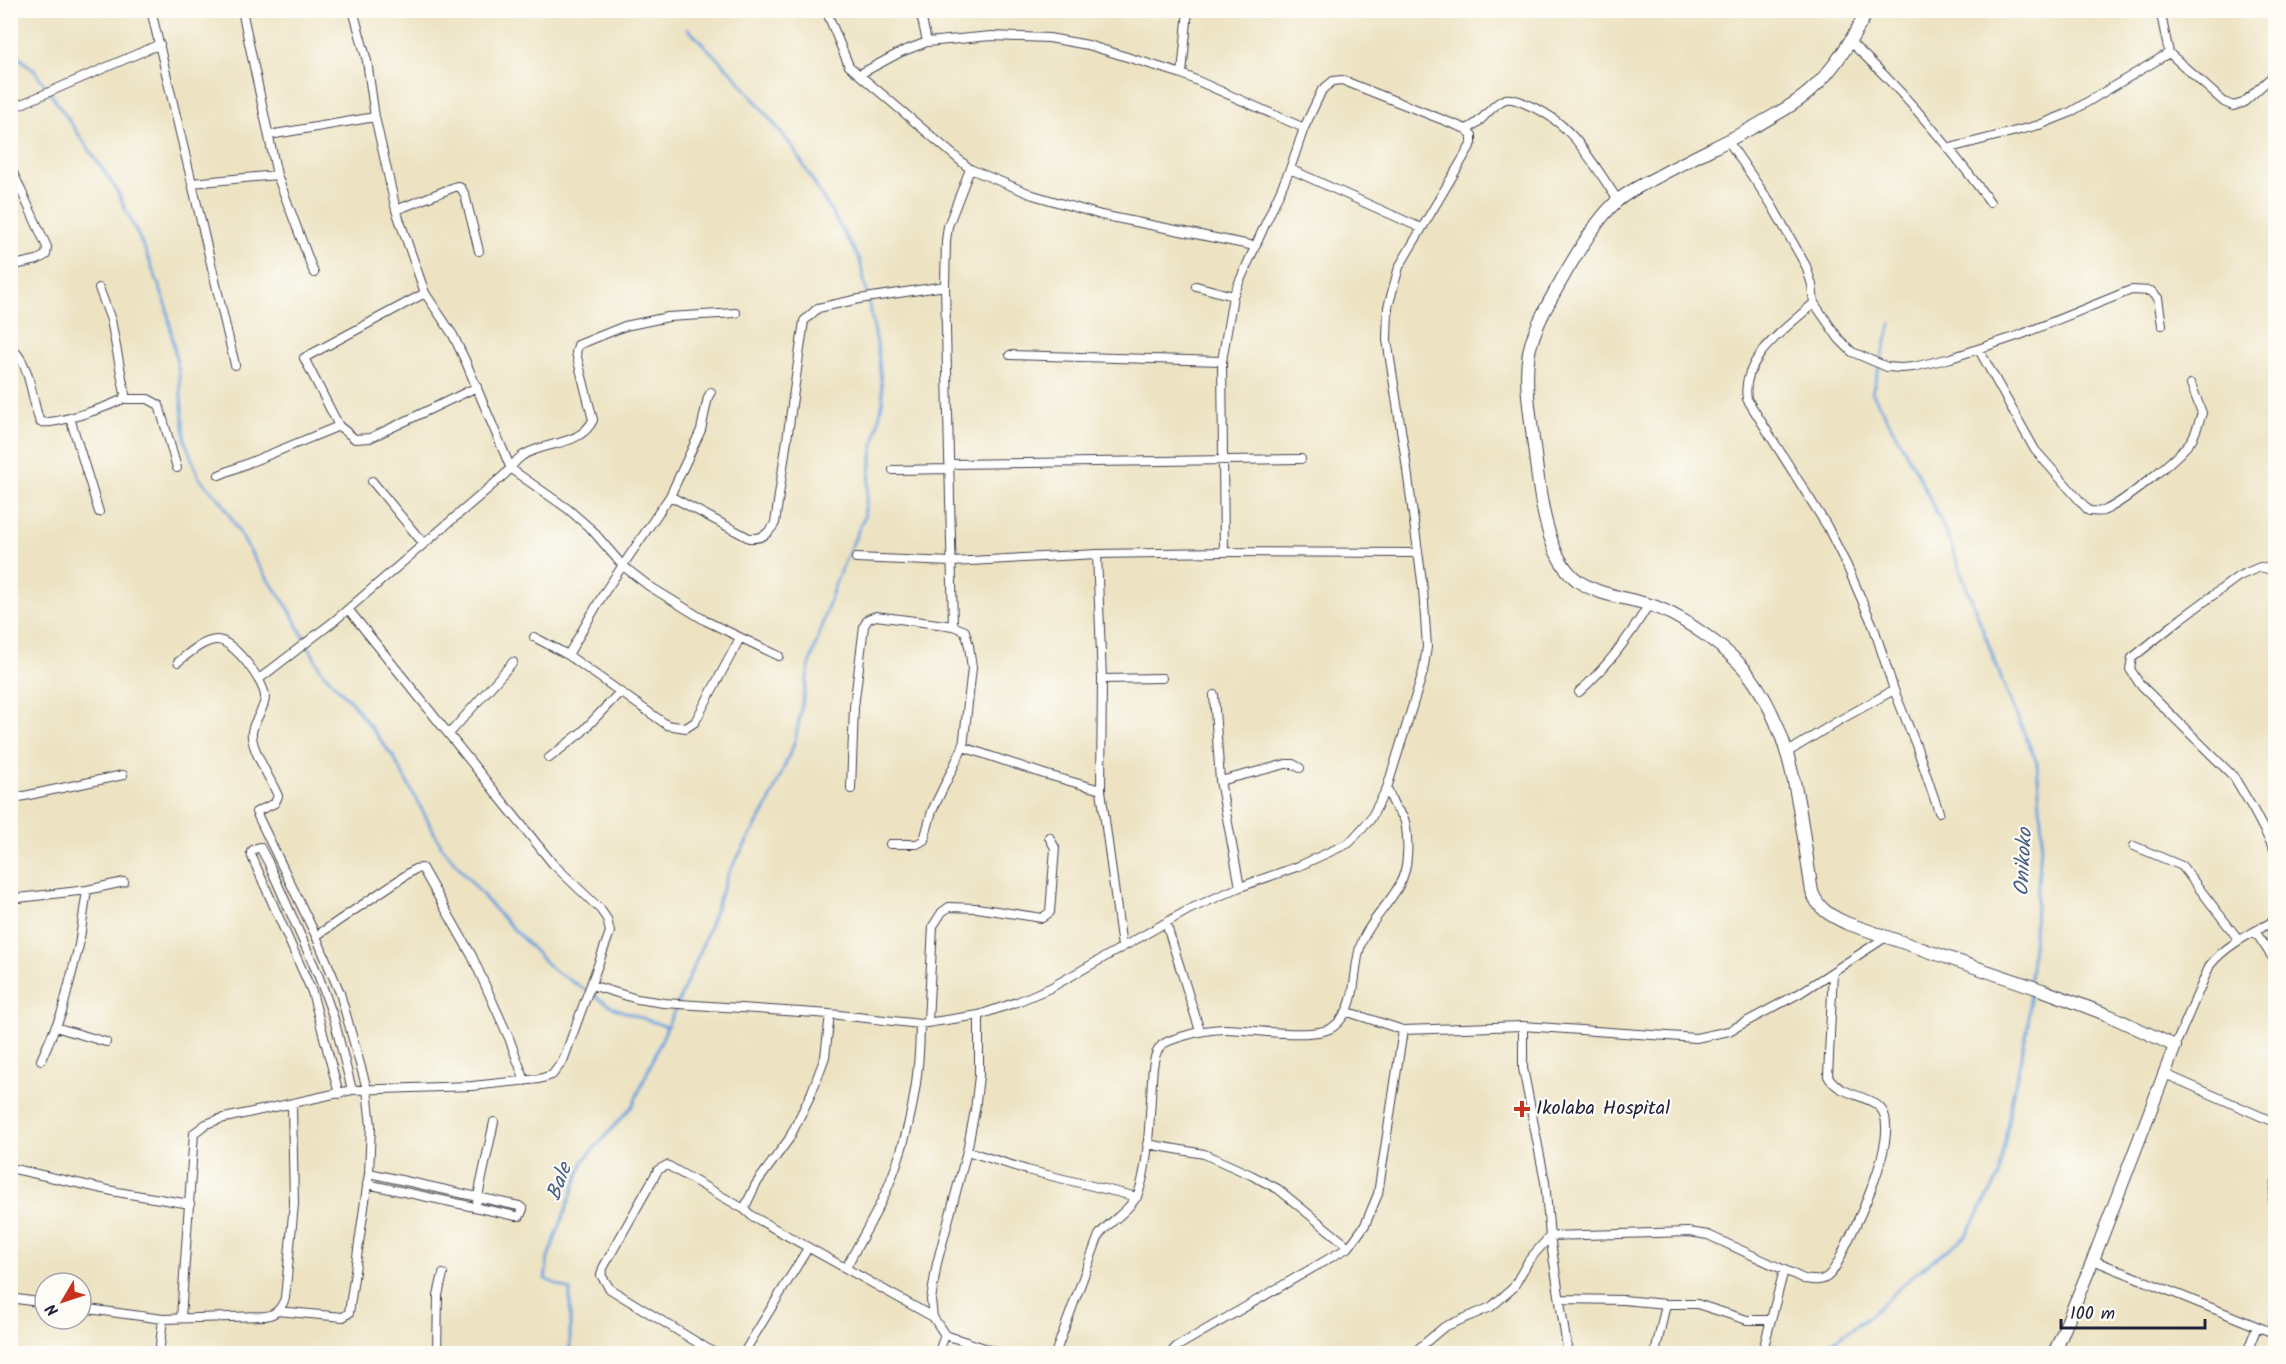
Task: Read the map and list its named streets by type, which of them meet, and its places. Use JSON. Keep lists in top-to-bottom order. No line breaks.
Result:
{"water":["Onikoko","Bale"],"places":{"health":["Ikolaba Hospital"]},"scale_bar":"100 m","north":"bottom left"}
